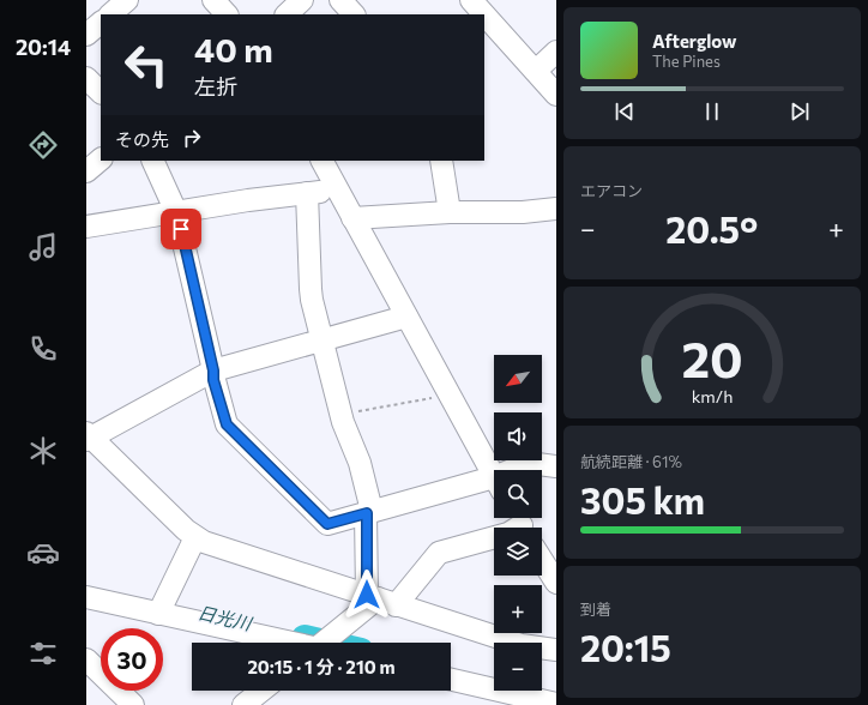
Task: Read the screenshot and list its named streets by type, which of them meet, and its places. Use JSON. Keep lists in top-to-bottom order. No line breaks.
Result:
{"water":["日光川"],"north":"bottom left","page":{"tabs":"20:14","turn":["40 m","左折"],"song":["Afterglow","The Pines"],"then":"その先","tile":["エアコン",["航続距離 · 61%","305 km"],["到着","20:15"]],"heat":["−","20.5°","+"],"map_buttons":["+","−"],"limit":"30","trip":"20:15 · 1 分 · 210 m","gauge":["20","km/h"]}}
